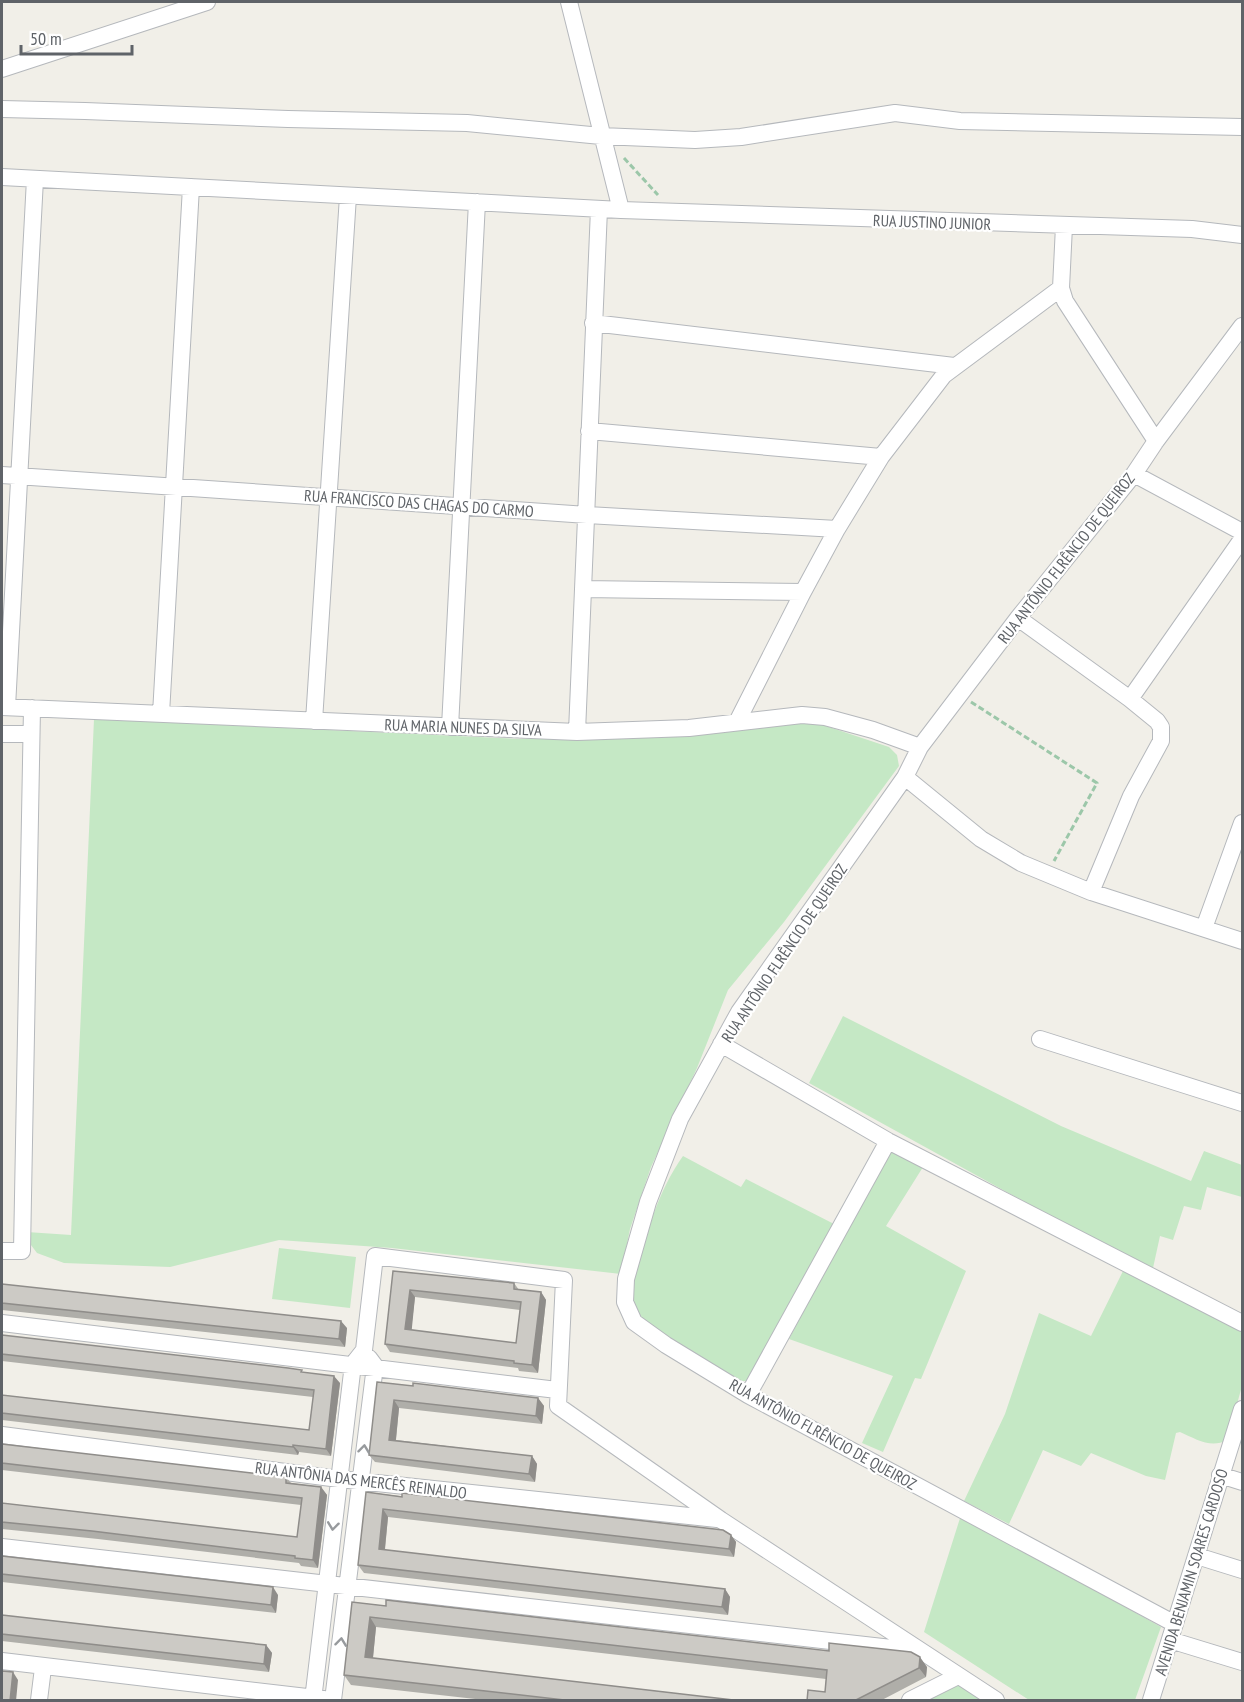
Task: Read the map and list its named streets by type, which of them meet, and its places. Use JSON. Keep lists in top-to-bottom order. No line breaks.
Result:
{"streets":{"street":["RUA JUSTINO JUNIOR","RUA FRANCISCO DAS CHAGAS DO CARMO","RUA ANTÔNIO FLRÊNCIO DE QUEIROZ","RUA MARIA NUNES DA SILVA","RUA ANTÔNIA DAS MERCÊS REINALDO","AVENIDA BENJAMIN SOARES CARDOSO"]},"crossings":[["RUA ANTÔNIO FLRÊNCIO DE QUEIROZ","RUA MARIA NUNES DA SILVA"],["RUA ANTÔNIO FLRÊNCIO DE QUEIROZ","AVENIDA BENJAMIN SOARES CARDOSO"]],"scale_bar":"50 m"}
